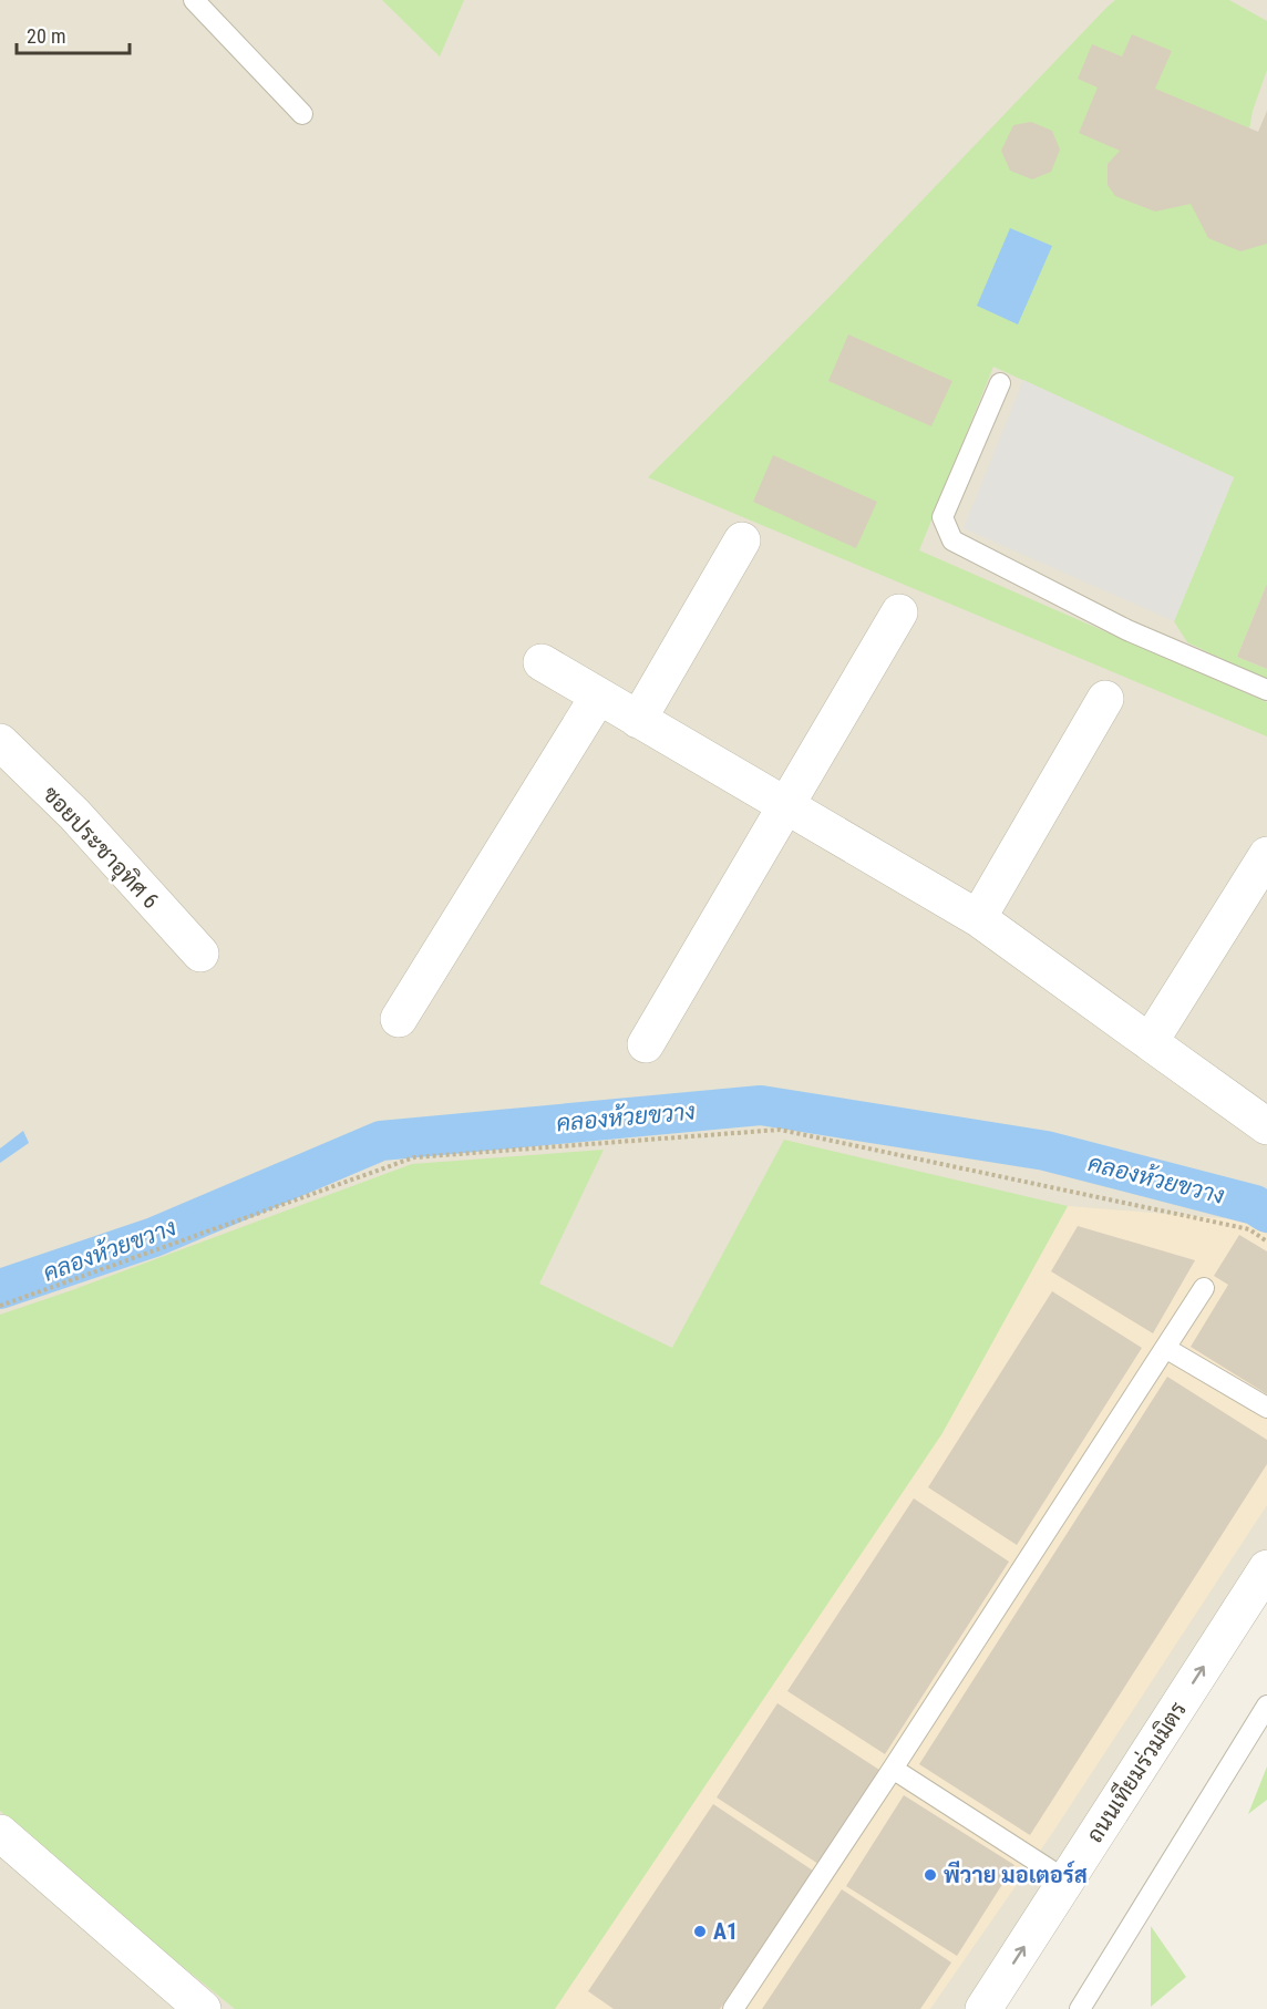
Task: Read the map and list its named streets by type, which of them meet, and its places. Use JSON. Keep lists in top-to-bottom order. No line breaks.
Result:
{"streets":{"street":["ซอยประชาอุทิศ 6","ถนนเทียมร่วมมิตร"]},"one_way":["ถนนเทียมร่วมมิตร"],"water":["คลองห้วยขวาง"],"places":["พีวาย มอเตอร์ส","A1"],"scale_bar":"20 m"}
